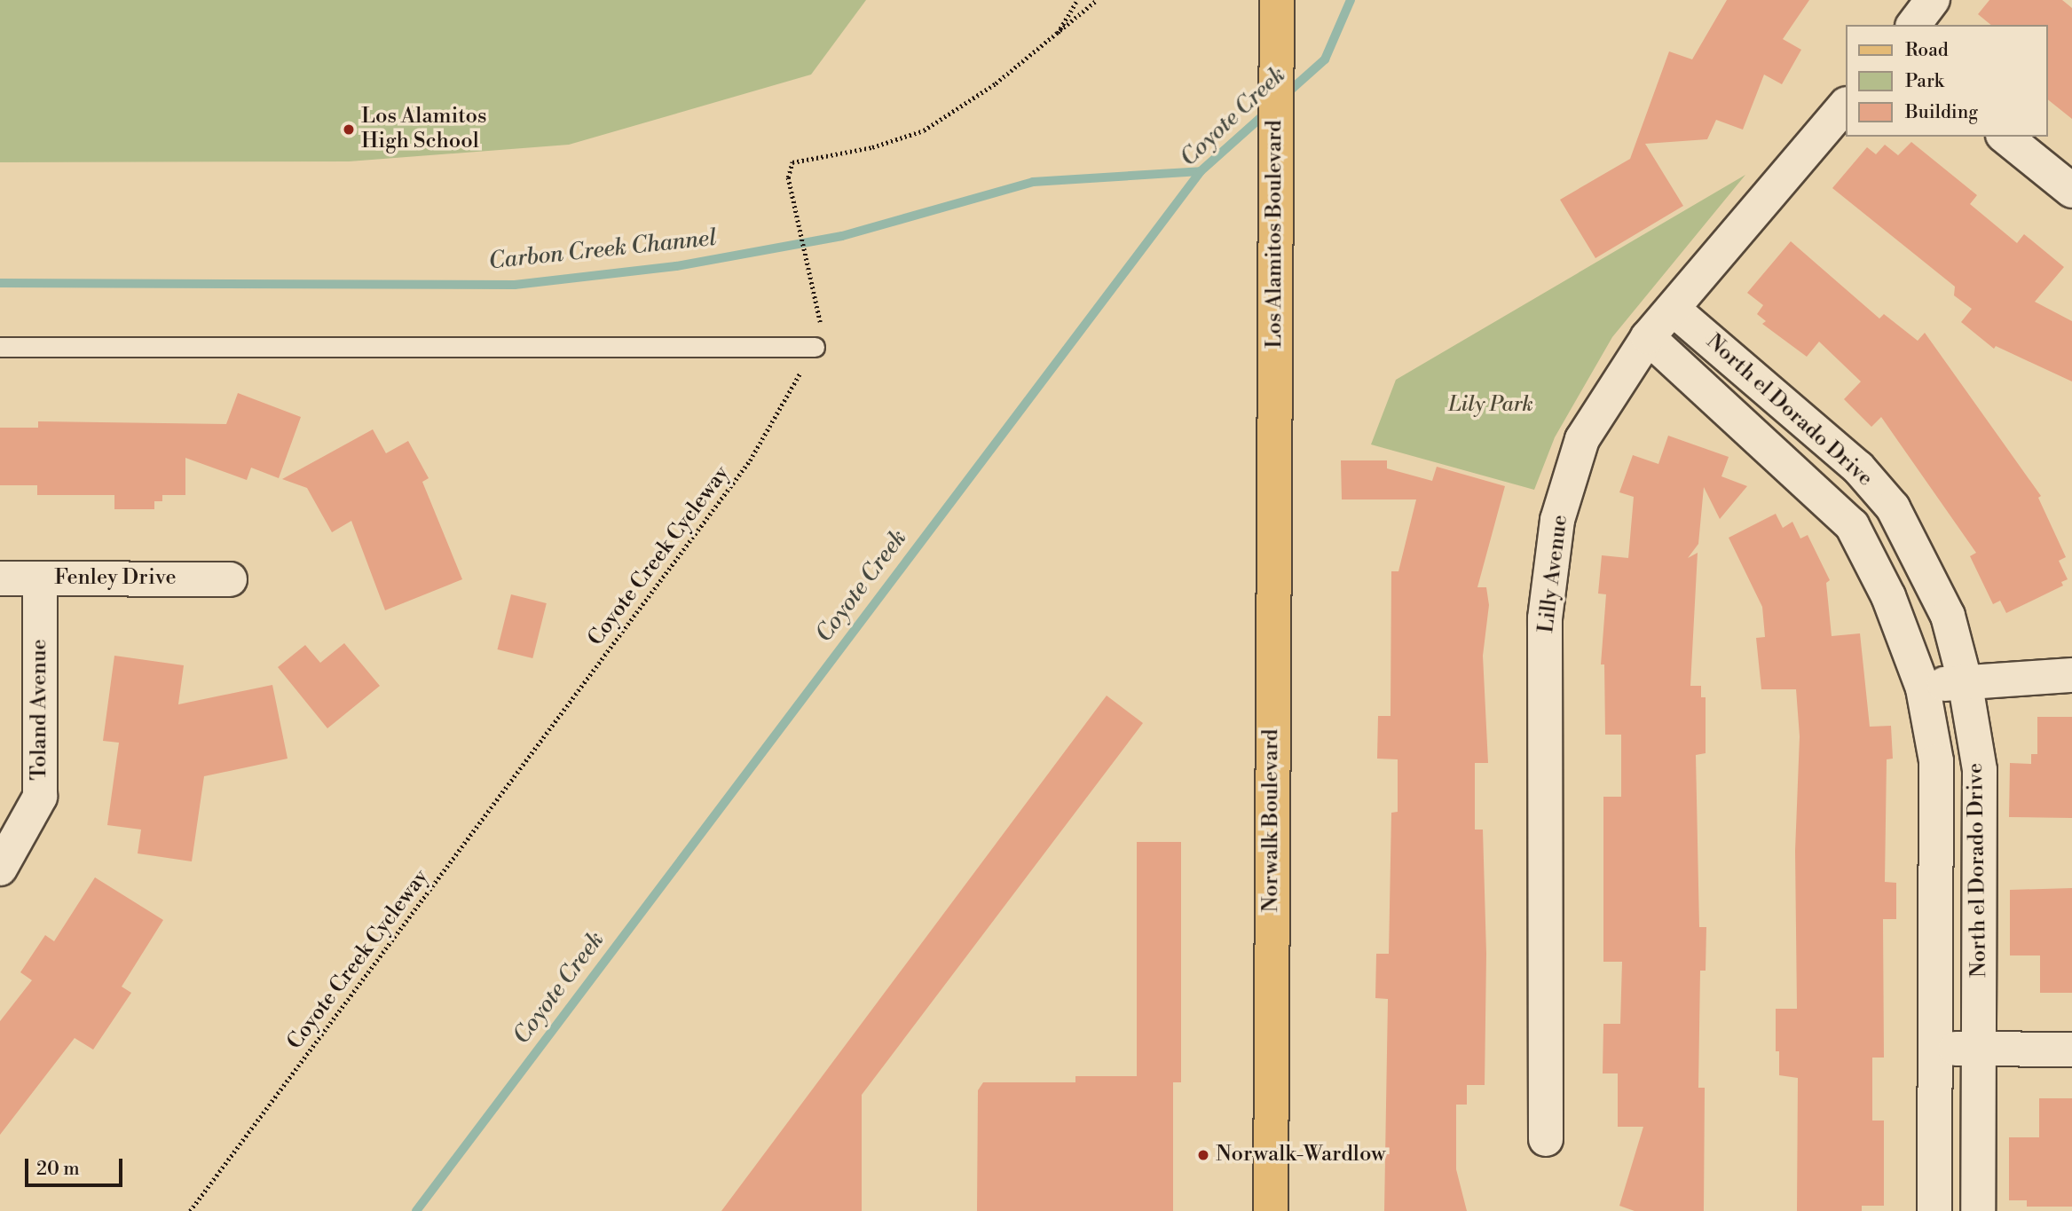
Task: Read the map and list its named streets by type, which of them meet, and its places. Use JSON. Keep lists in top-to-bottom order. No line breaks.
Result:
{"streets":{"main road":["Los Alamitos Boulevard","Norwalk Boulevard"],"street":["North el Dorado Drive","Lilly Avenue","Fenley Drive","Toland Avenue"],"path":["Coyote Creek Cycleway"]},"crossings":[["Los Alamitos Boulevard","Norwalk Boulevard"],["North el Dorado Drive","Lilly Avenue"],["Fenley Drive","Toland Avenue"]],"water":["Coyote Creek","Carbon Creek Channel"],"parks":["Lily Park"],"places":["Los Alamitos High School","Norwalk-Wardlow"],"legend":["Road","Park","Building"],"scale_bar":"20 m"}
